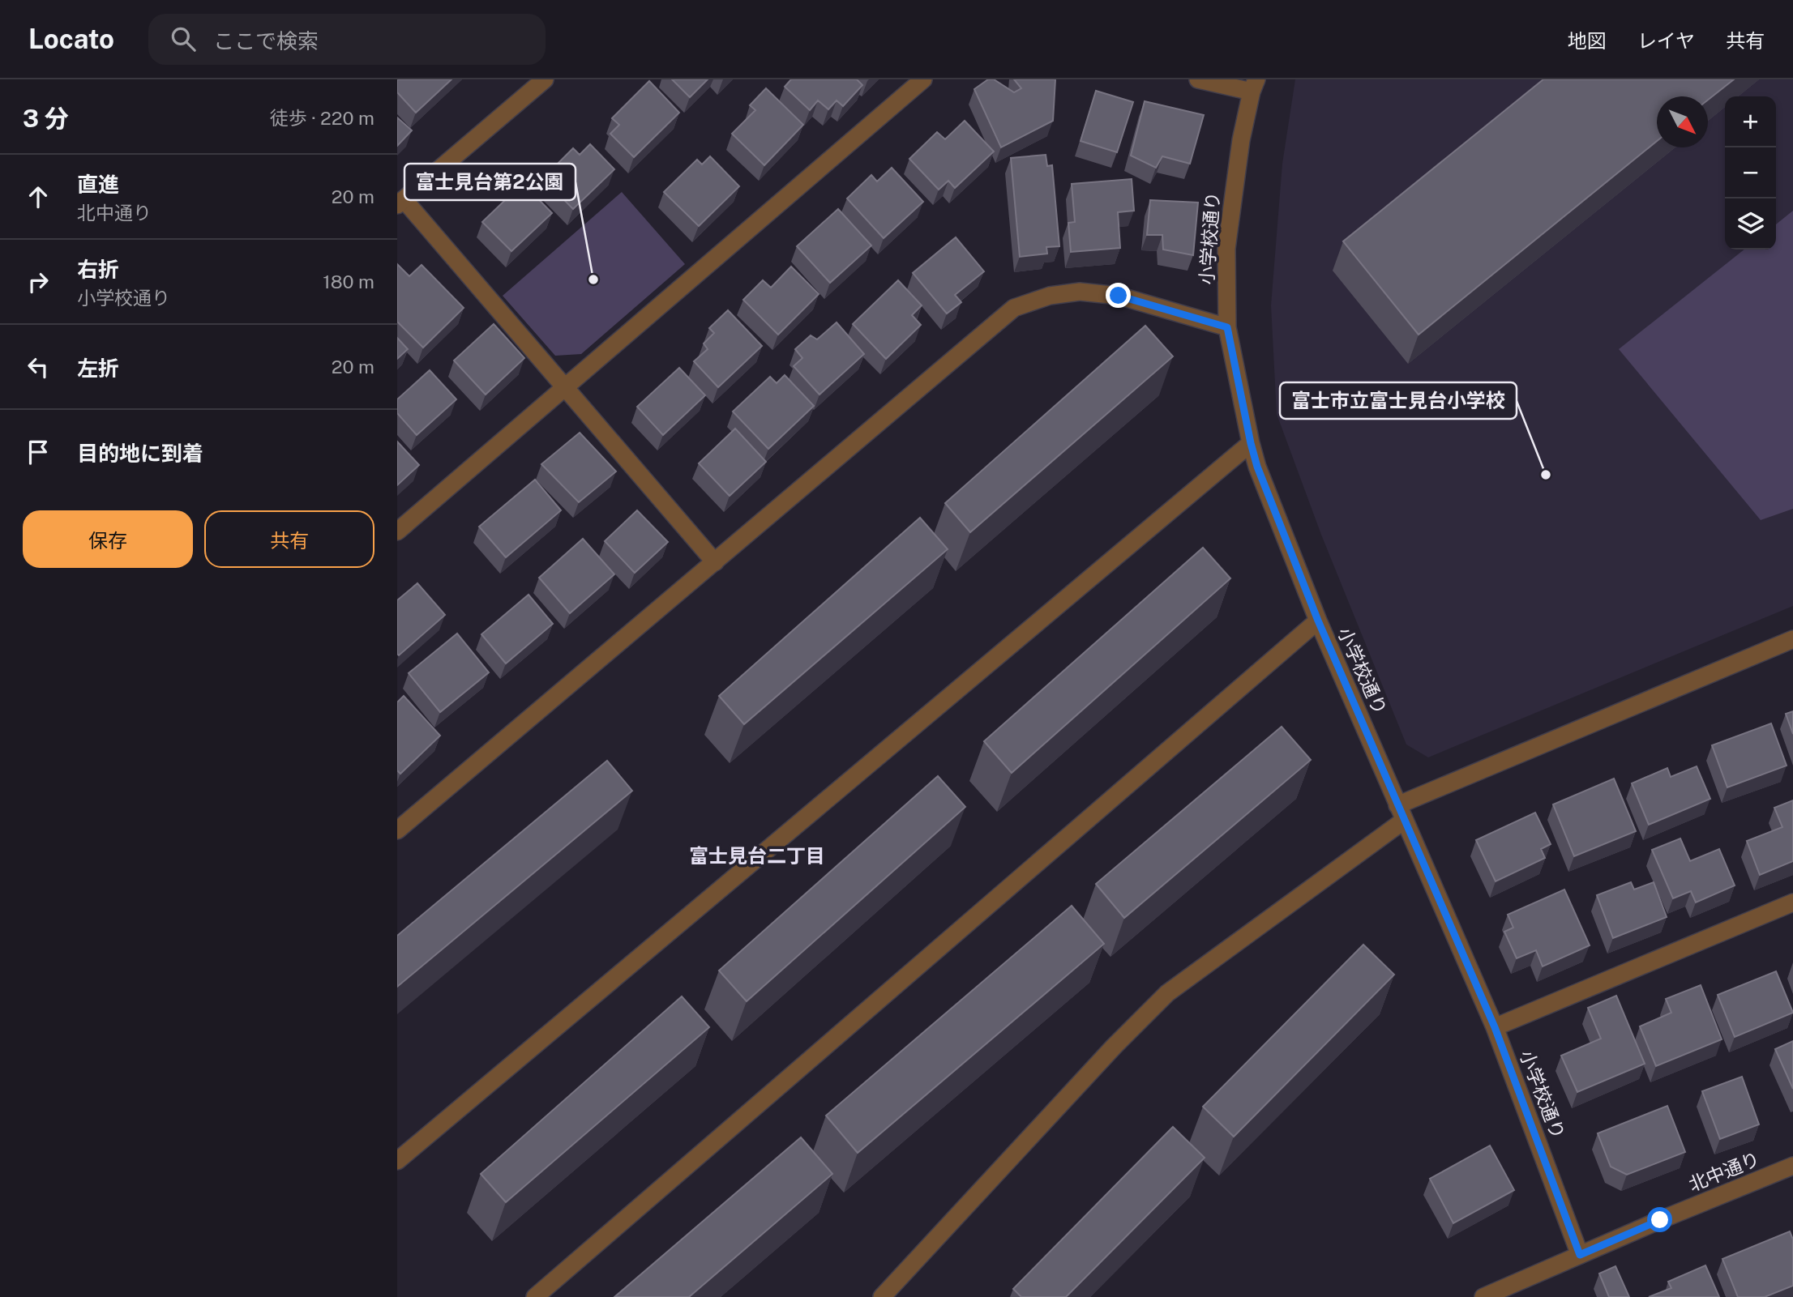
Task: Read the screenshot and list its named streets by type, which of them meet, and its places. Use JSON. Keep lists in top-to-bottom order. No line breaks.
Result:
{"streets":{"street":["小学校通り","北中通り"]},"crossings":[["小学校通り","北中通り"]],"districts":["富士見台二丁目"],"places":["富士見台第2公園","富士市立富士見台小学校"],"north":"bottom right","page":{"header":"Locato","search":"ここで検索","nav":["地図","レイヤ","共有"],"heading":["3 分","徒歩 · 220 m"],"map_buttons":["+","−"],"list":[["直進","北中通り","20 m"],["右折","小学校通り","180 m"],["左折","20 m"],"目的地に到着"],"buttons":["保存","共有"]}}
